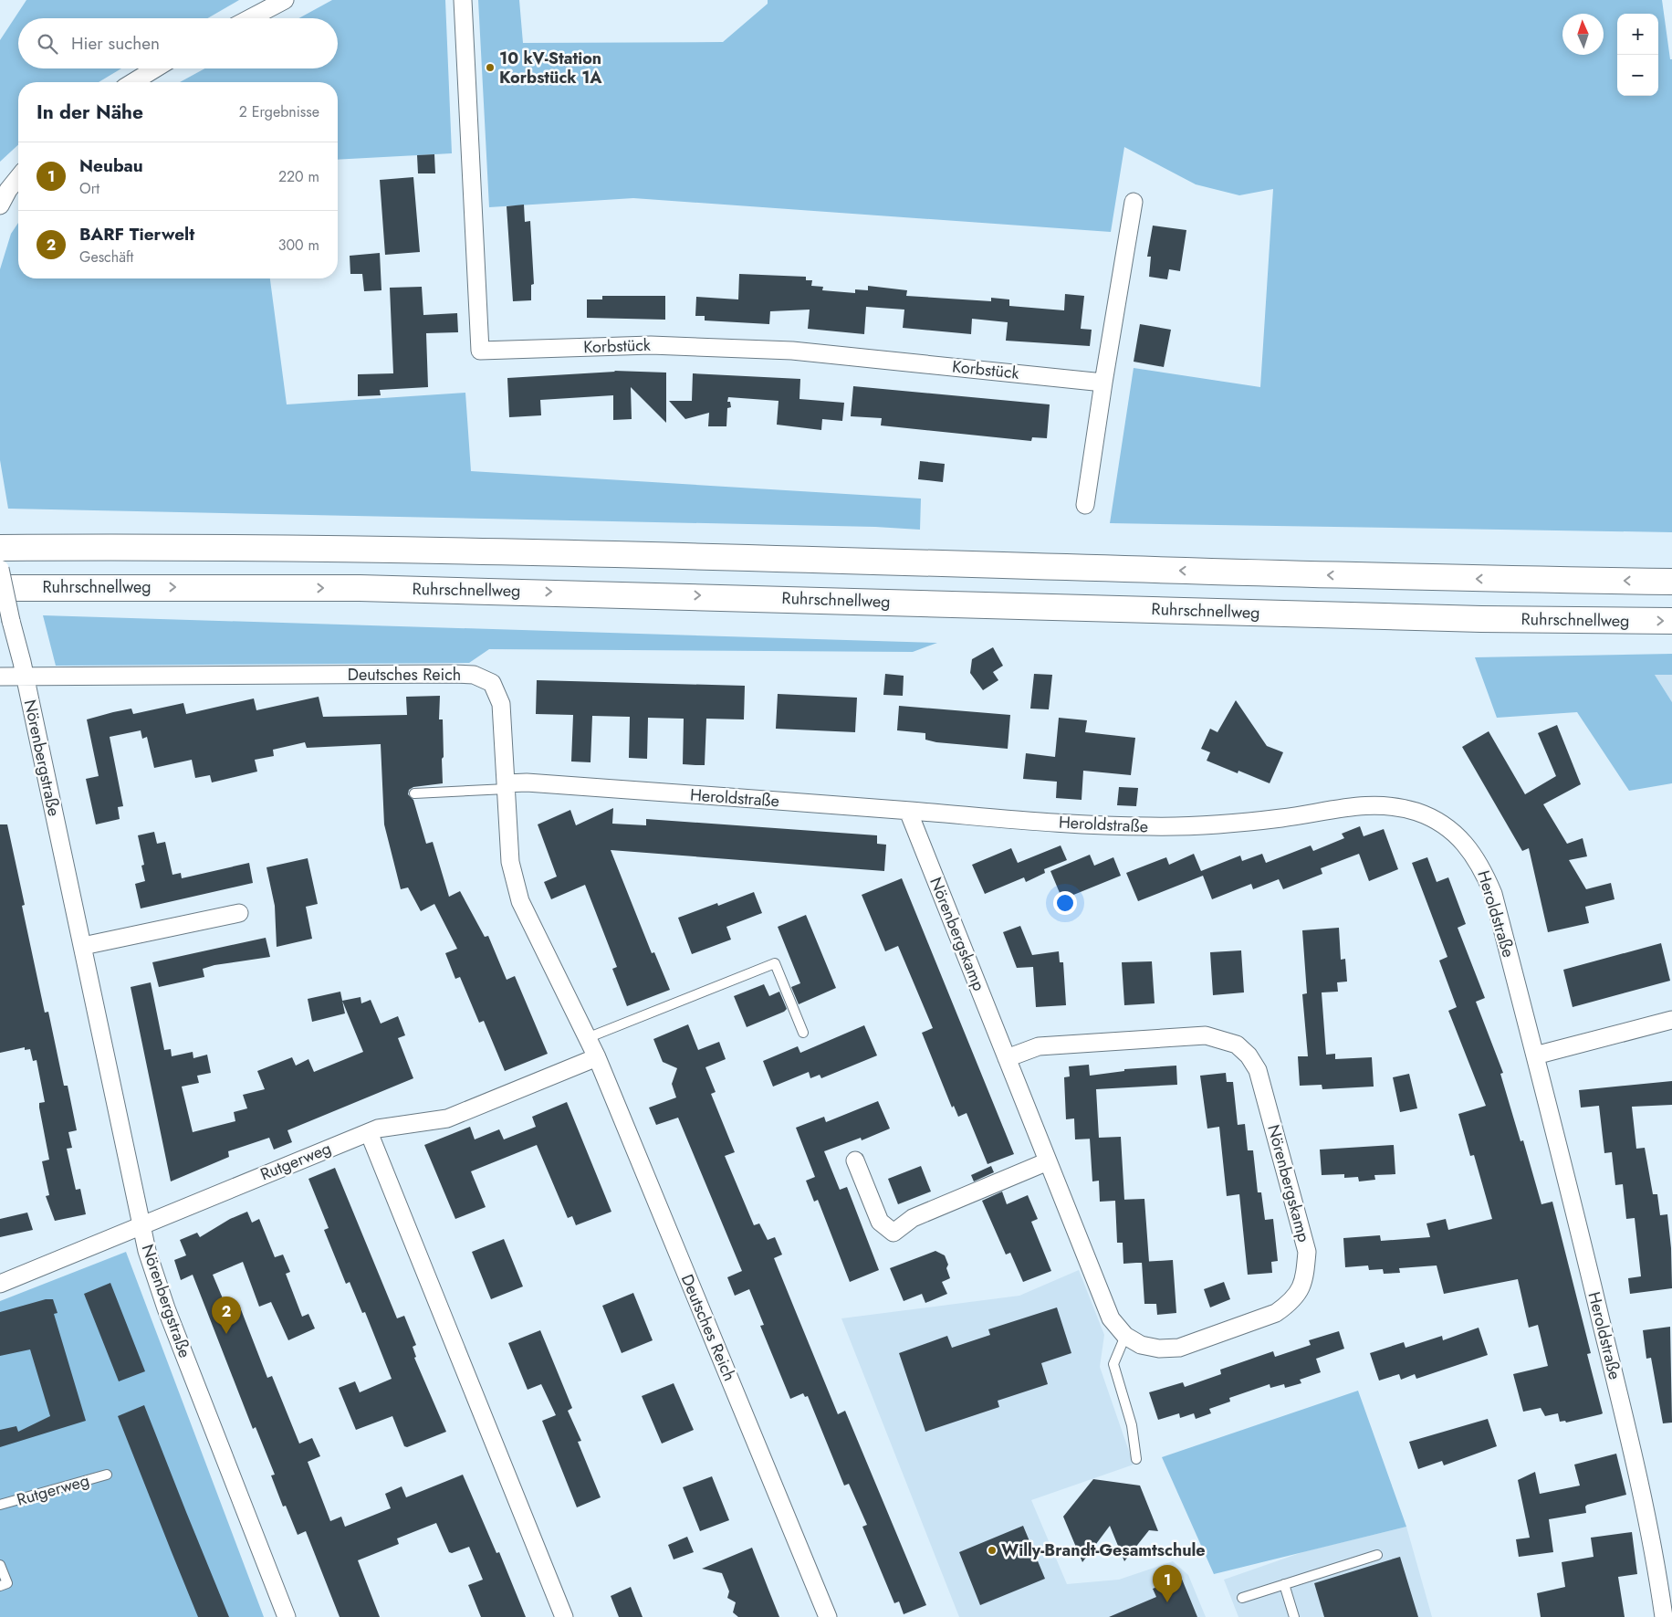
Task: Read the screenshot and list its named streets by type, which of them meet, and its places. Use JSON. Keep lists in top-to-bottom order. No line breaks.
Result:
{"streets":{"highway":["Ruhrschnellweg"],"street":["Korbstück","Deutsches Reich","Nörenbergstraße","Heroldstraße","Nörenbergskamp","Rutgerweg"]},"crossings":[["Deutsches Reich","Nörenbergstraße"],["Deutsches Reich","Heroldstraße"],["Deutsches Reich","Rutgerweg"],["Nörenbergstraße","Rutgerweg"],["Heroldstraße","Nörenbergskamp"]],"places":["10 kV-Station Korbstück 1A","Willy-Brandt-Gesamtschule"],"north":"top","page":{"map_buttons":["+","−"],"search":"Hier suchen","heading":["In der Nähe","2 Ergebnisse"],"list":[{"mark":"1","name":"Neubau","note":"Ort","value":"220 m"},{"mark":"2","name":"BARF Tierwelt","note":"Geschäft","value":"300 m"}],"pins":["2","1"]}}
